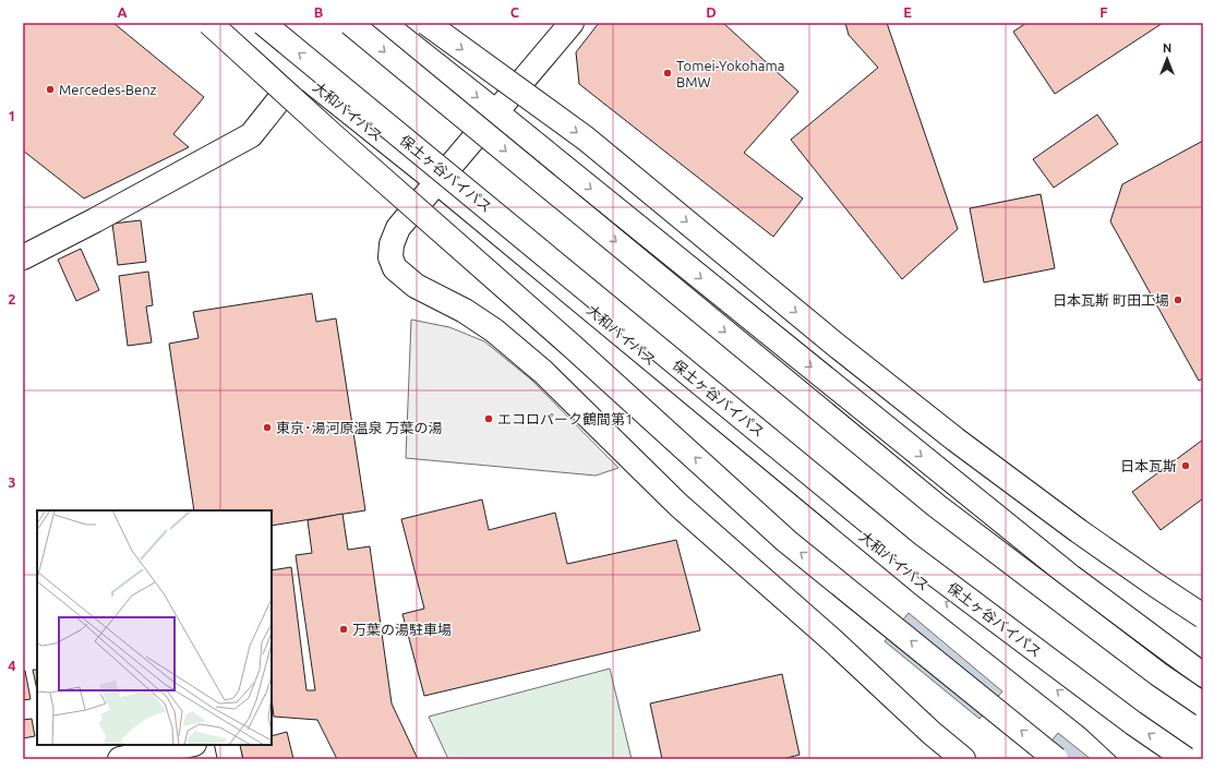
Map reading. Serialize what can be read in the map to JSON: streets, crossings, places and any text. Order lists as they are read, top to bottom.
{
  "streets": {
    "main road": ["大和バイパス", "保土ヶ谷バイパス"]
  },
  "places": [
    "Tomei-Yokohama BMW",
    "Mercedes-Benz",
    "日本瓦斯 町田工場",
    "エコロパーク鶴間第1",
    "東京･湯河原温泉 万葉の湯",
    "日本瓦斯",
    "万葉の湯駐車場"
  ],
  "north": "top",
  "grid": {
    "columns": [
      "A",
      "B",
      "C",
      "D",
      "E",
      "F"
    ],
    "rows": [
      "1",
      "2",
      "3",
      "4"
    ]
  }
}
